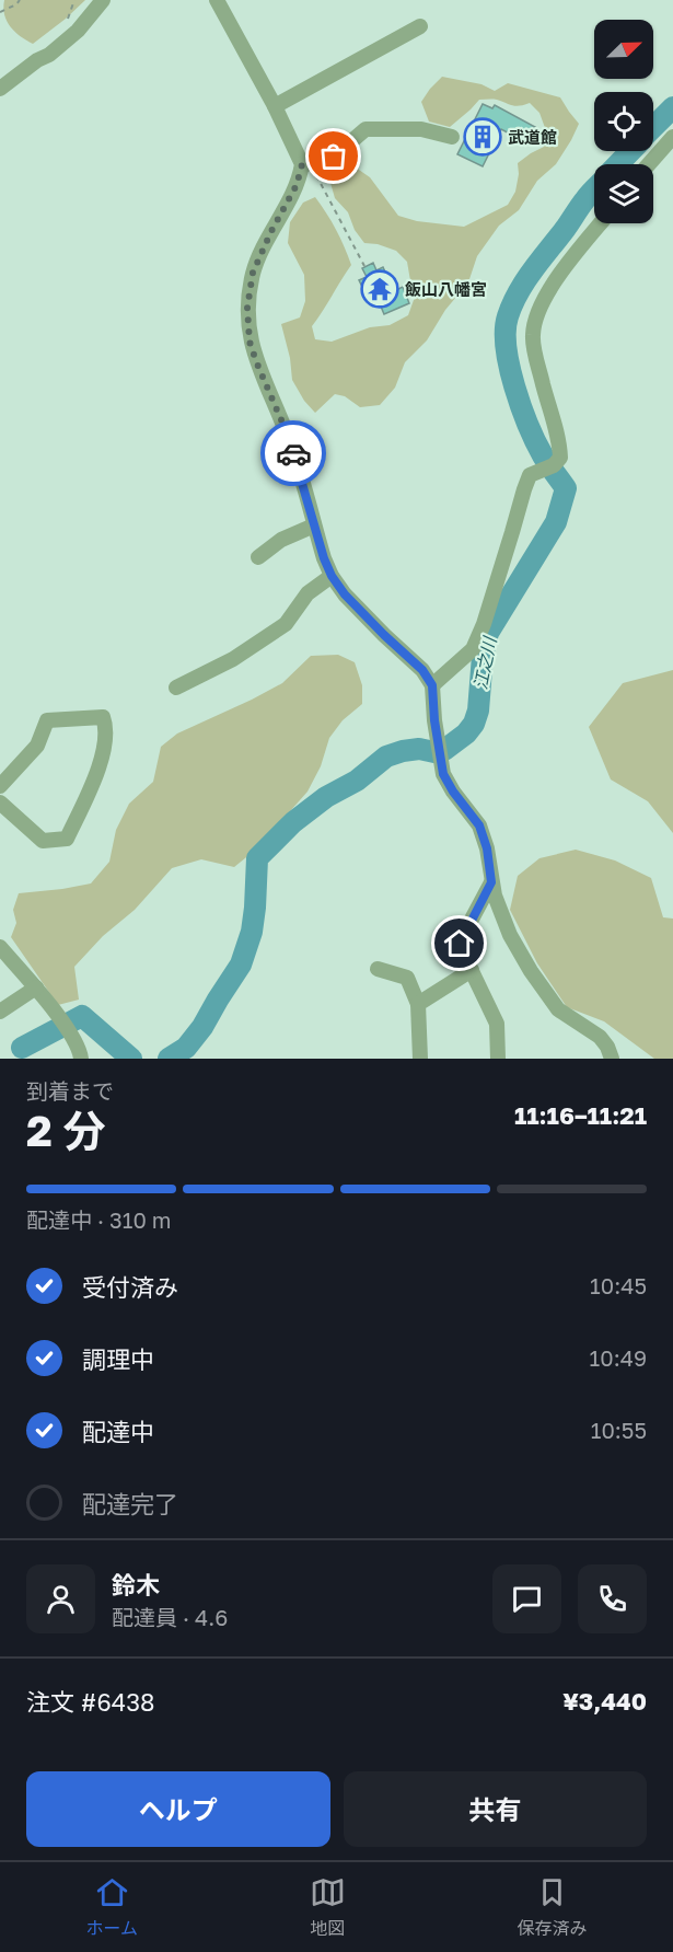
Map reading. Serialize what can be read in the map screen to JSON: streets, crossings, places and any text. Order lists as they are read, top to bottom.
{
  "water": ["江之川"],
  "places": {
    "building": ["武道館"],
    "temple": ["飯山八幡宮"]
  },
  "north": "top right",
  "page": {
    "heading": ["2 分", "到着まで", "11:16–11:21"],
    "panel": [
      "鈴木",
      "配達員 · 4.6",
      "注文 #6438",
      "¥3,440"
    ],
    "bar": "配達中 · 310 m",
    "list": [
      ["受付済み", "10:45"],
      ["調理中", "10:49"],
      ["配達中", "10:55"],
      "配達完了"
    ],
    "buttons": ["ヘルプ", "共有"],
    "tabs": ["ホーム", "地図", "保存済み"]
  }
}
